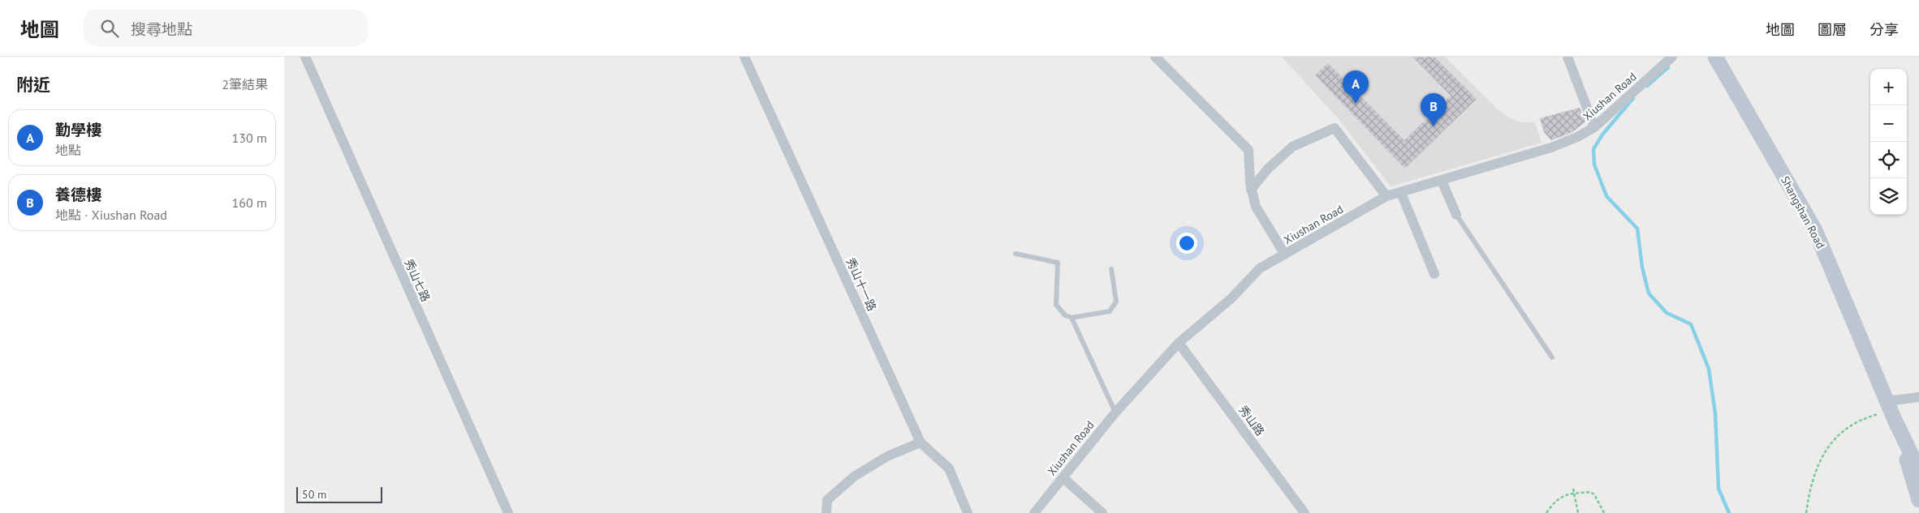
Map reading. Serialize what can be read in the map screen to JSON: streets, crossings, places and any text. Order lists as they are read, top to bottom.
{
  "streets": {
    "street": [
      "Xiushan Road",
      "Shangshan Road",
      "秀山七路",
      "秀山十一路",
      "秀山路"
    ]
  },
  "crossings": [
    ["Xiushan Road", "秀山路"]
  ],
  "scale_bar": "50 m",
  "page": {
    "header": "地圖",
    "search": "搜尋地點",
    "nav": ["地圖", "圖層", "分享"],
    "heading": ["附近", "2筆結果"],
    "map_buttons": ["+", "−"],
    "pins": ["A", "B"],
    "list": [
      {
        "mark": "A",
        "name": "勤學樓",
        "note": "地點",
        "value": "130 m"
      },
      {
        "mark": "B",
        "name": "養德樓",
        "note": "地點 · Xiushan Road",
        "value": "160 m"
      }
    ],
    "scale": "50 m"
  }
}
